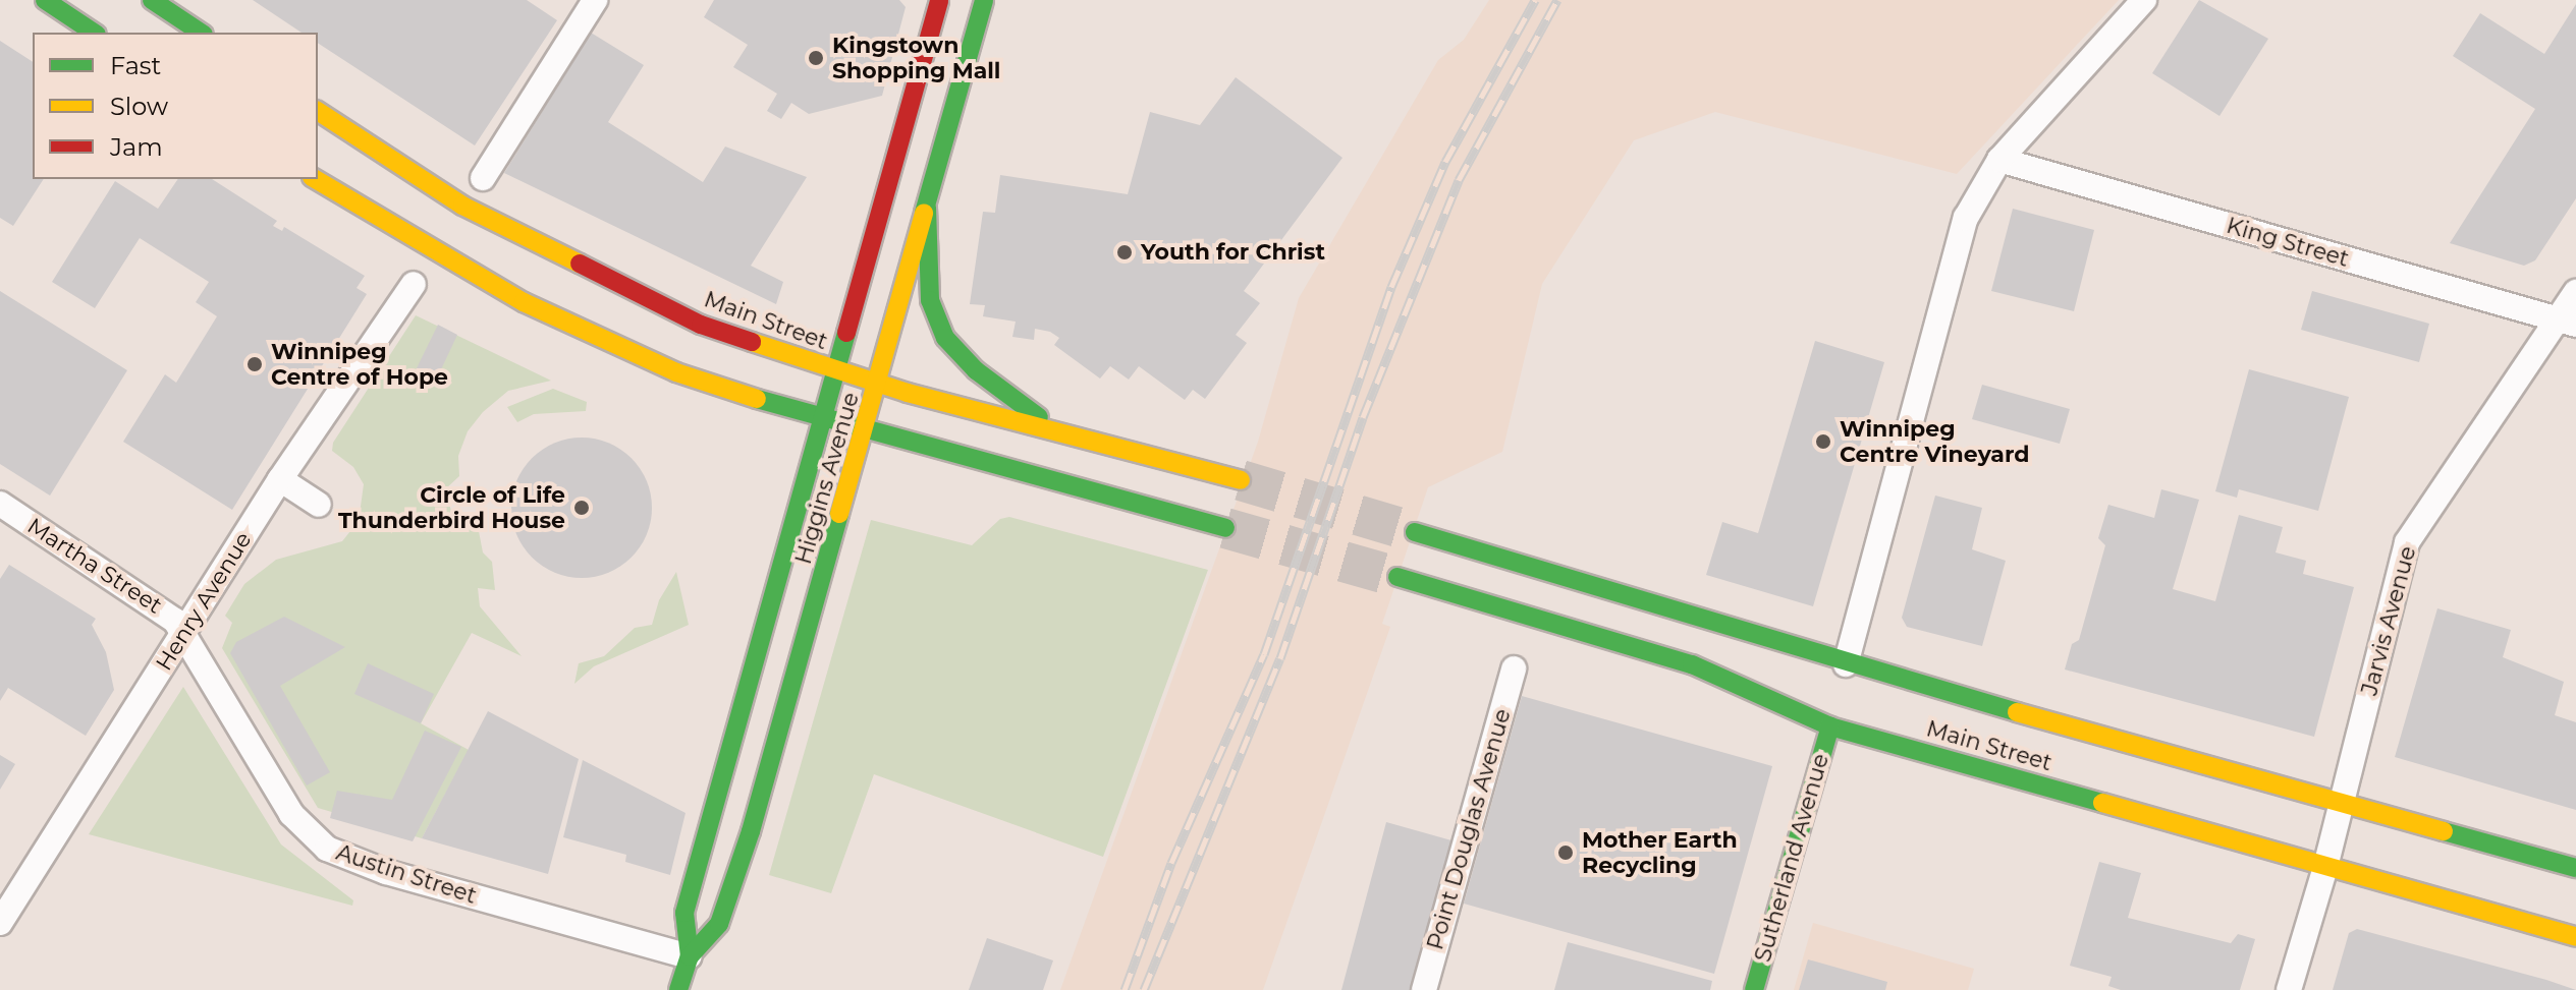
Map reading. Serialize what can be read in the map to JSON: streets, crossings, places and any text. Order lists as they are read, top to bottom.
{
  "streets": {
    "main road": ["Main Street", "Higgins Avenue", "Sutherland Avenue"],
    "street": [
      "King Street",
      "Martha Street",
      "Henry Avenue",
      "Jarvis Avenue",
      "Point Douglas Avenue",
      "Austin Street"
    ]
  },
  "crossings": [
    ["King Street", "Jarvis Avenue"],
    ["Main Street", "Higgins Avenue"],
    ["Main Street", "Jarvis Avenue"],
    ["Main Street", "Sutherland Avenue"],
    ["Higgins Avenue", "Austin Street"],
    ["Martha Street", "Henry Avenue"],
    ["Martha Street", "Austin Street"],
    ["Henry Avenue", "Austin Street"]
  ],
  "places": [
    "Kingstown Shopping Mall",
    "Youth for Christ",
    "Winnipeg Centre of Hope",
    "Winnipeg Centre Vineyard",
    "Circle of Life Thunderbird House",
    "Mother Earth Recycling"
  ],
  "legend": ["Fast", "Slow", "Jam"]
}
